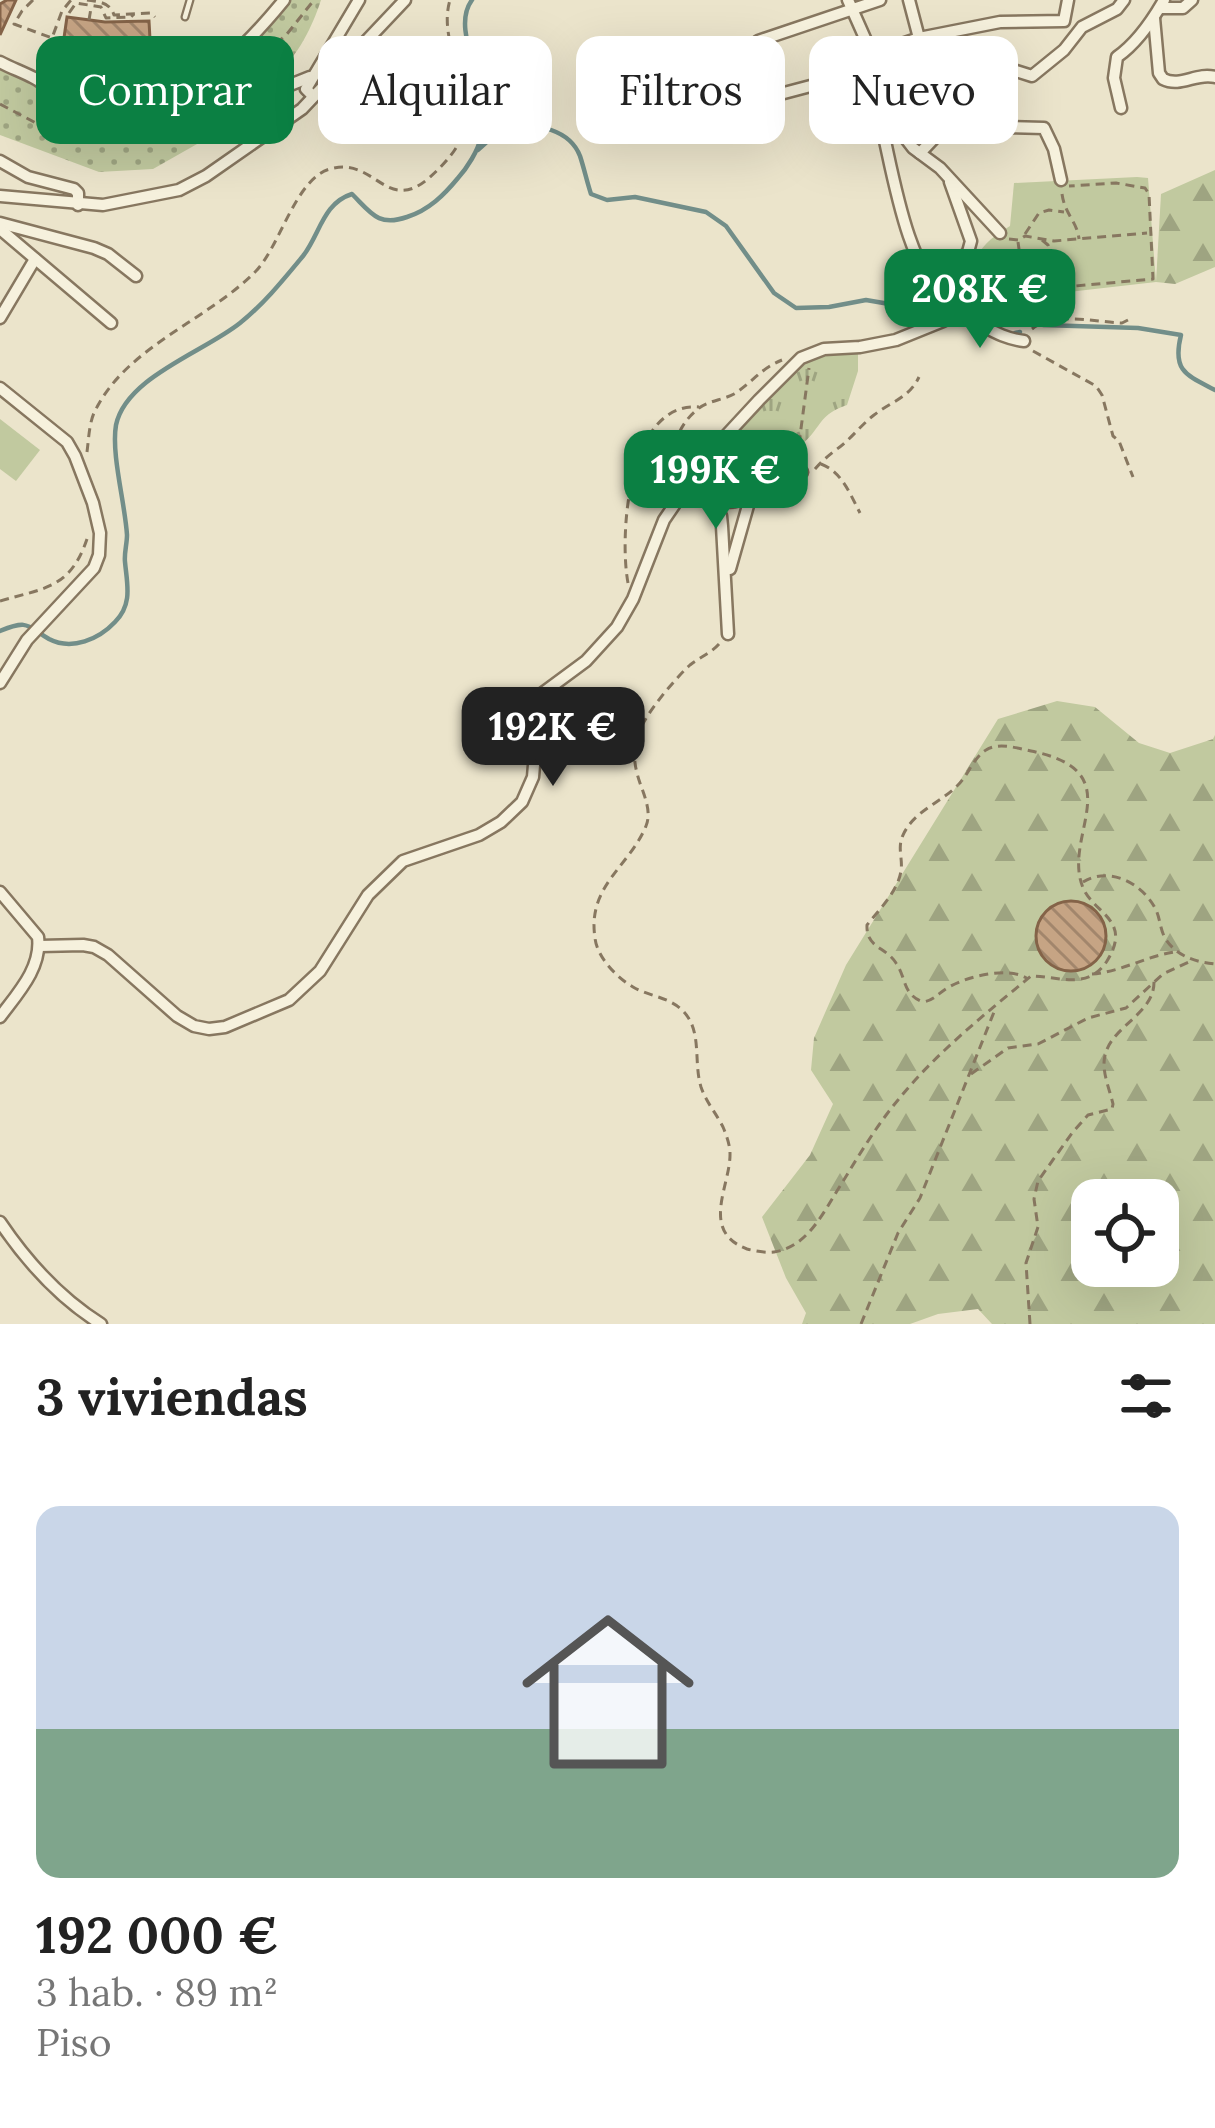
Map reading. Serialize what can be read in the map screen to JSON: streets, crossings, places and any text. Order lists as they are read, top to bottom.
{
  "page": {
    "chip": [
      "Comprar",
      "Alquilar",
      "Filtros",
      "Nuevo"
    ],
    "price": ["208K €", "199K €", "192K €"],
    "heading": "3 viviendas",
    "list": [
      {
        "name": "192 000 €",
        "note": "3 hab. · 89 m² · Piso"
      }
    ]
  }
}
